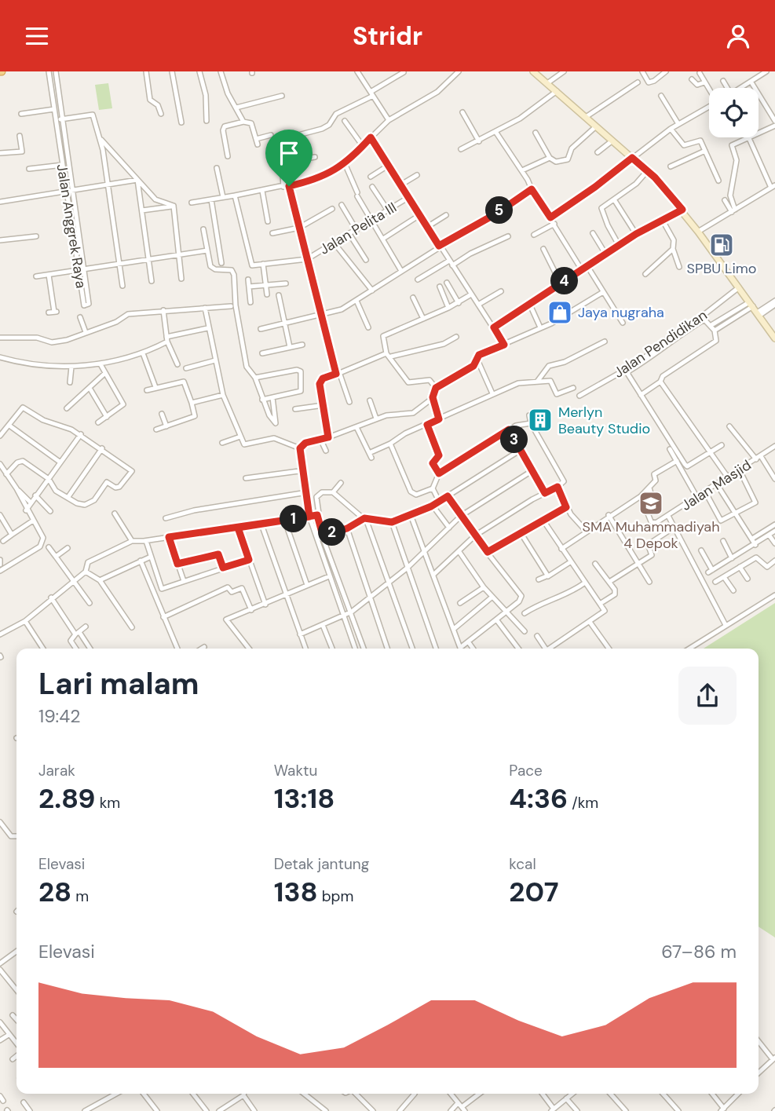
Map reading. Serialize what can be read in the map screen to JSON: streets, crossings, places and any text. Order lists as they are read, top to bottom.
{
  "streets": {
    "street": [
      "Jalan Anggrek Raya",
      "Jalan Pelita III",
      "Jalan Pendidikan",
      "Jalan Masjid"
    ]
  },
  "places": {
    "fuel station": ["SPBU Limo"],
    "shop": ["Jaya nugraha"],
    "building": ["Merlyn Beauty Studio"],
    "school or university": ["SMA Muhammadiyah 4 Depok"]
  },
  "page": {
    "header": "Stridr",
    "pins": [
      "5",
      "4",
      "3",
      "1",
      "2"
    ],
    "heading": ["Lari malam", "19:42"],
    "stats": [
      ["Jarak", "2.89 km"],
      ["Waktu", "13:18"],
      ["Pace", "4:36 /km"],
      ["Elevasi", "28 m"],
      ["Detak jantung", "138 bpm"],
      ["kcal", "207"]
    ],
    "chart": ["Elevasi", "67–86 m"]
  }
}
